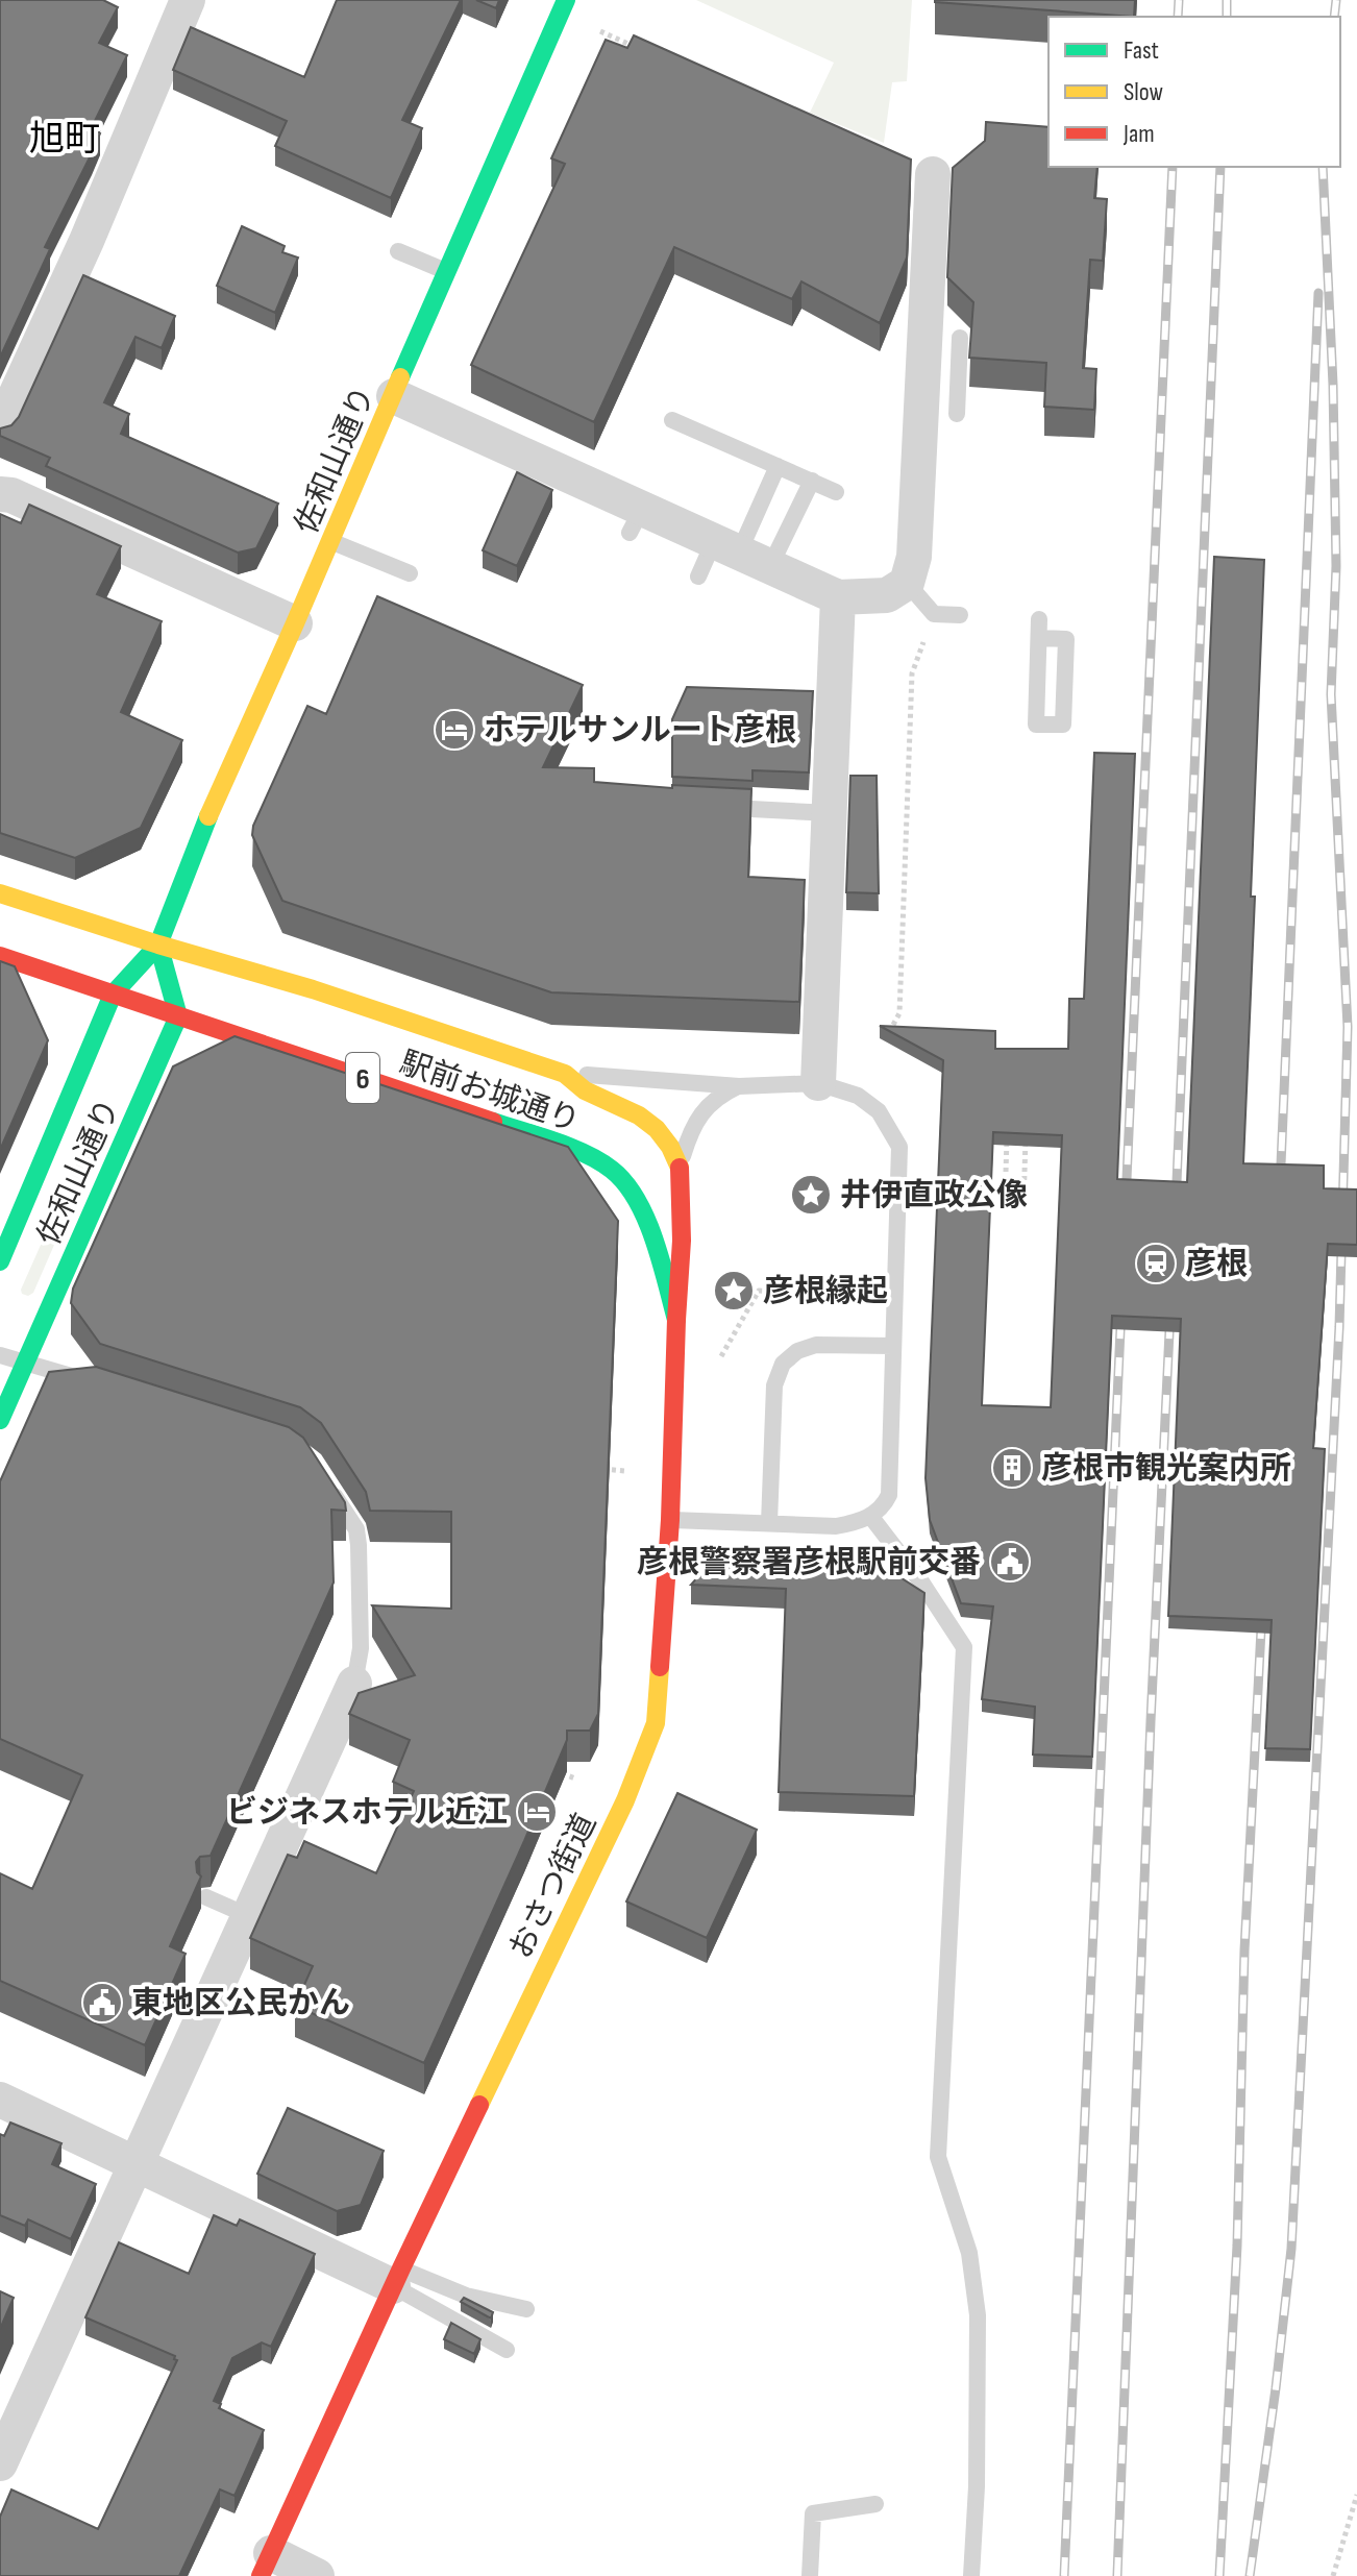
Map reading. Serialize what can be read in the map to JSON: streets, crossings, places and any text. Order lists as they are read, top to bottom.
{
  "streets": {
    "street": [
      "佐和山通り",
      "6",
      "駅前お城通り",
      "おさつ街道"
    ]
  },
  "crossings": [
    ["佐和山通り", "駅前お城通り"],
    ["駅前お城通り", "おさつ街道"]
  ],
  "districts": ["旭町"],
  "places": {
    "hotel": ["ホテルサンルート彦根", "ビジネスホテル近江"],
    "place": ["井伊直政公像", "彦根縁起"],
    "station": ["彦根"],
    "building": ["彦根市観光案内所"],
    "public building": ["彦根警察署彦根駅前交番", "東地区公民かん"]
  },
  "legend": ["Fast", "Slow", "Jam"]
}
